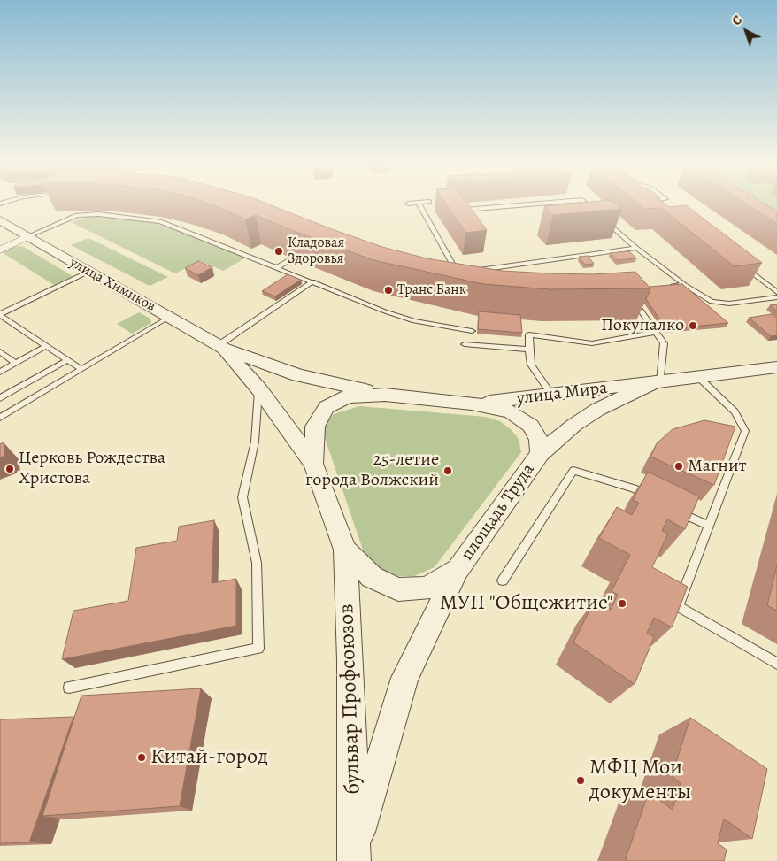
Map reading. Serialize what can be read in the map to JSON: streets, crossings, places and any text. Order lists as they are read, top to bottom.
{
  "streets": {
    "street": [
      "улица Химиков",
      "улица Мира",
      "площадь Труда",
      "бульвар Профсоюзов"
    ]
  },
  "crossings": [
    ["улица Химиков", "площадь Труда"],
    ["улица Мира", "площадь Труда"],
    ["площадь Труда", "бульвар Профсоюзов"]
  ],
  "places": [
    "Кладовая Здоровья",
    "Транс Банк",
    "Покупалко",
    "Магнит",
    "Церковь Рождества Христова",
    "25-летие города Волжский",
    "МУП \"Общежитие\"",
    "Китай-город",
    "МФЦ Мои документы"
  ],
  "north": "top left"
}
